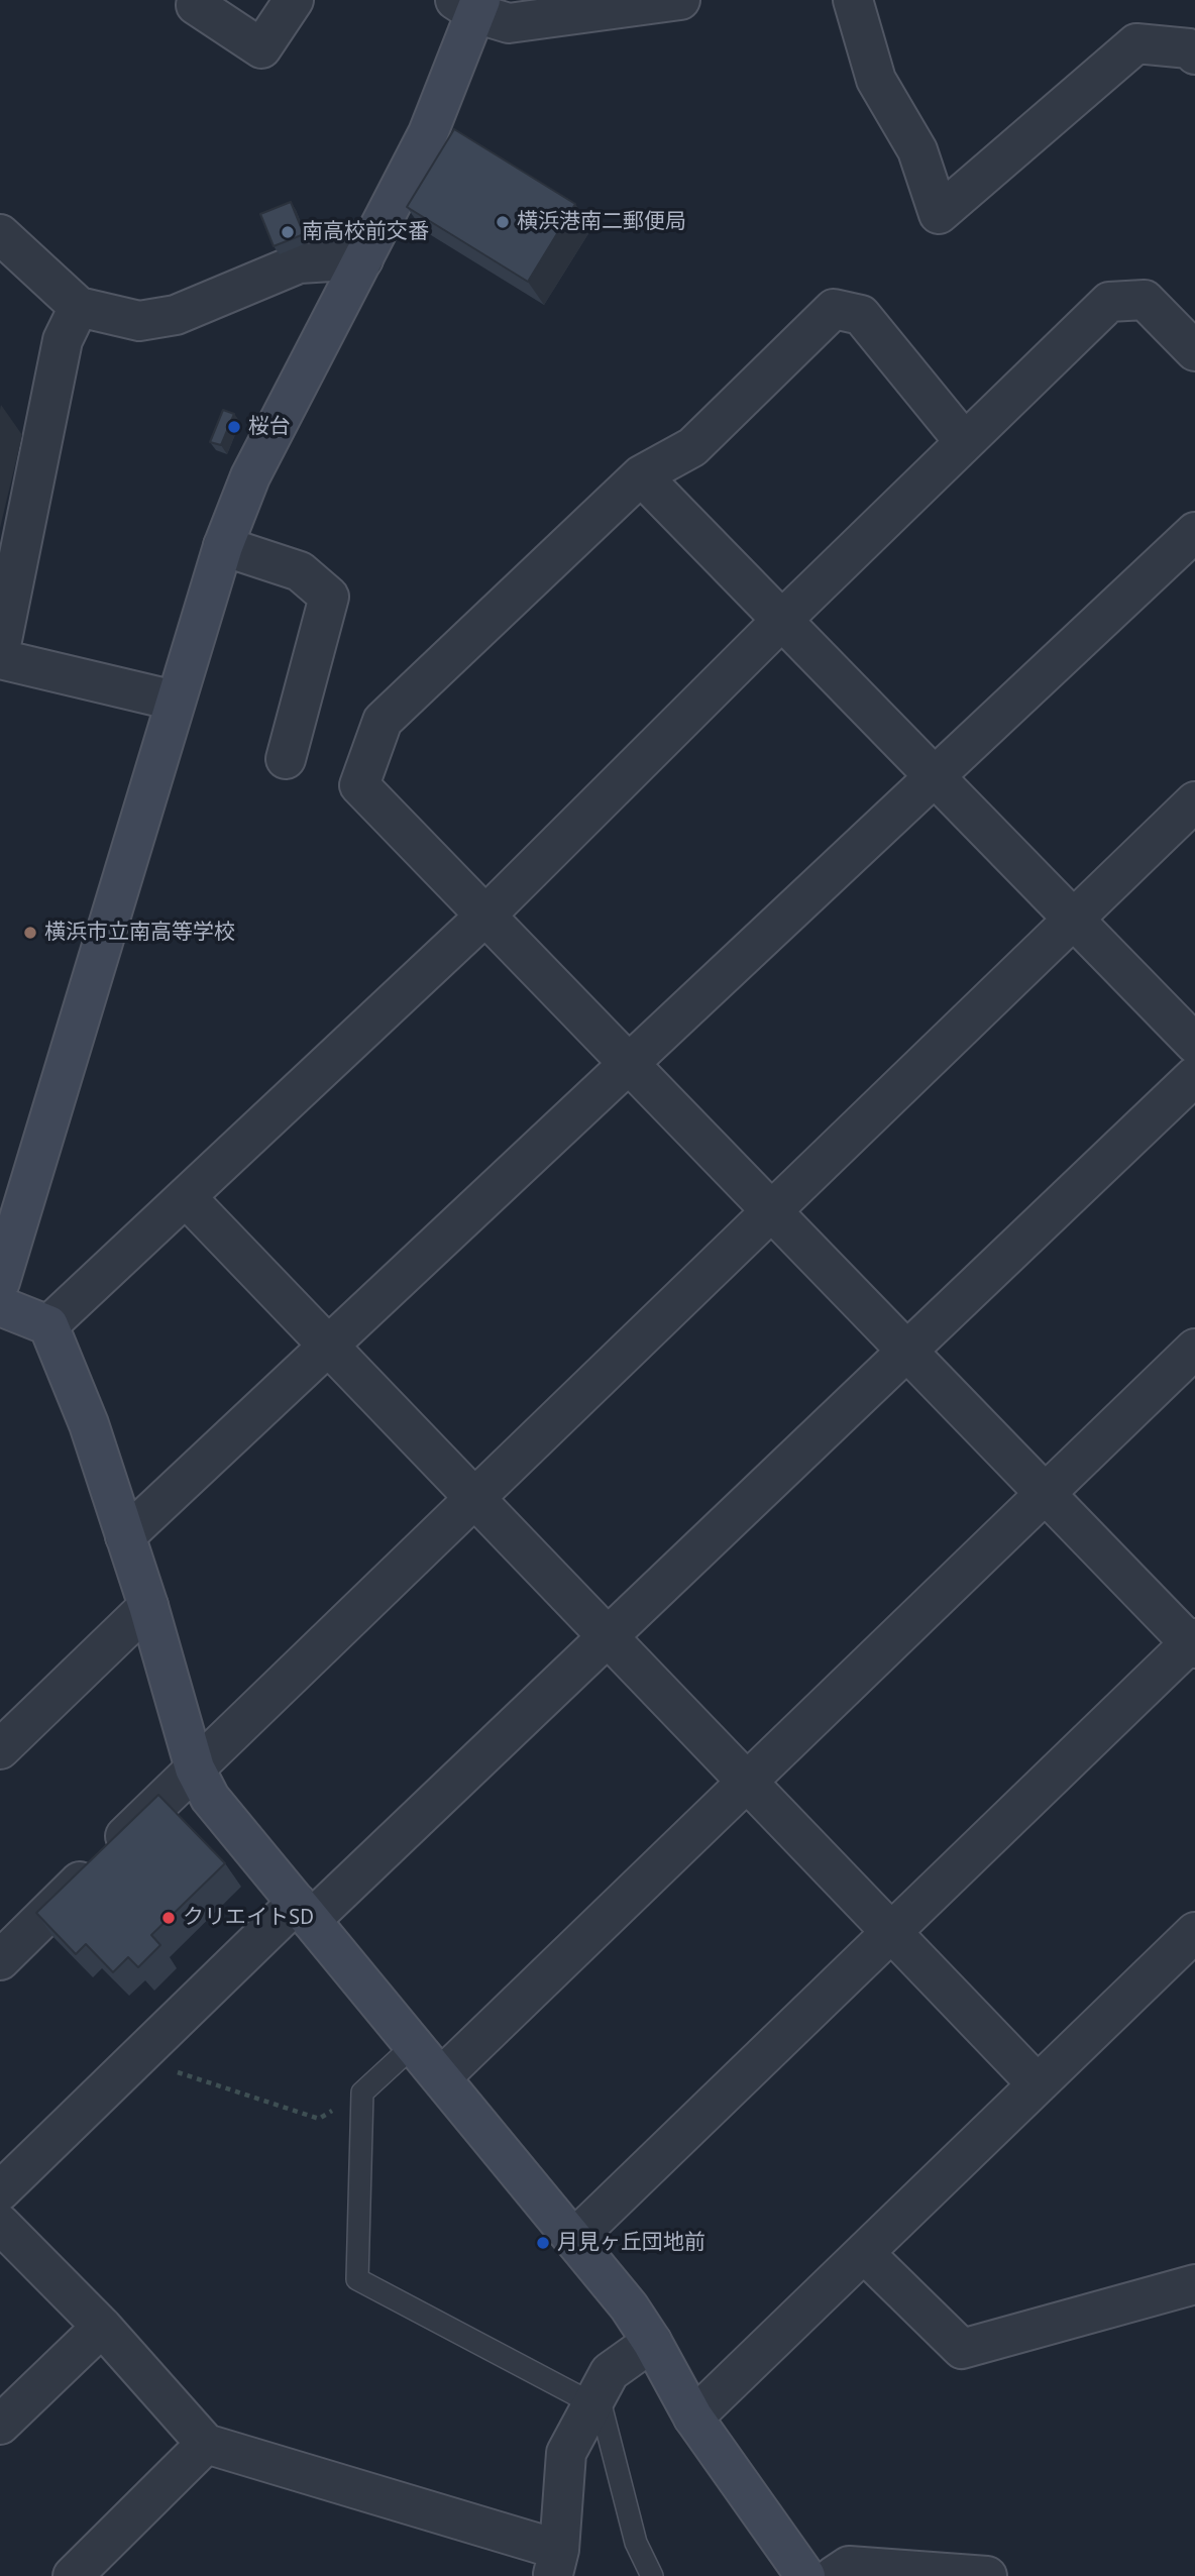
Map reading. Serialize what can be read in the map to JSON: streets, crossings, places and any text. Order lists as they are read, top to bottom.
{
  "places": [
    "横浜港南二郵便局",
    "南高校前交番",
    "桜台",
    "横浜市立南高等学校",
    "クリエイトSD",
    "月見ヶ丘団地前"
  ]
}
